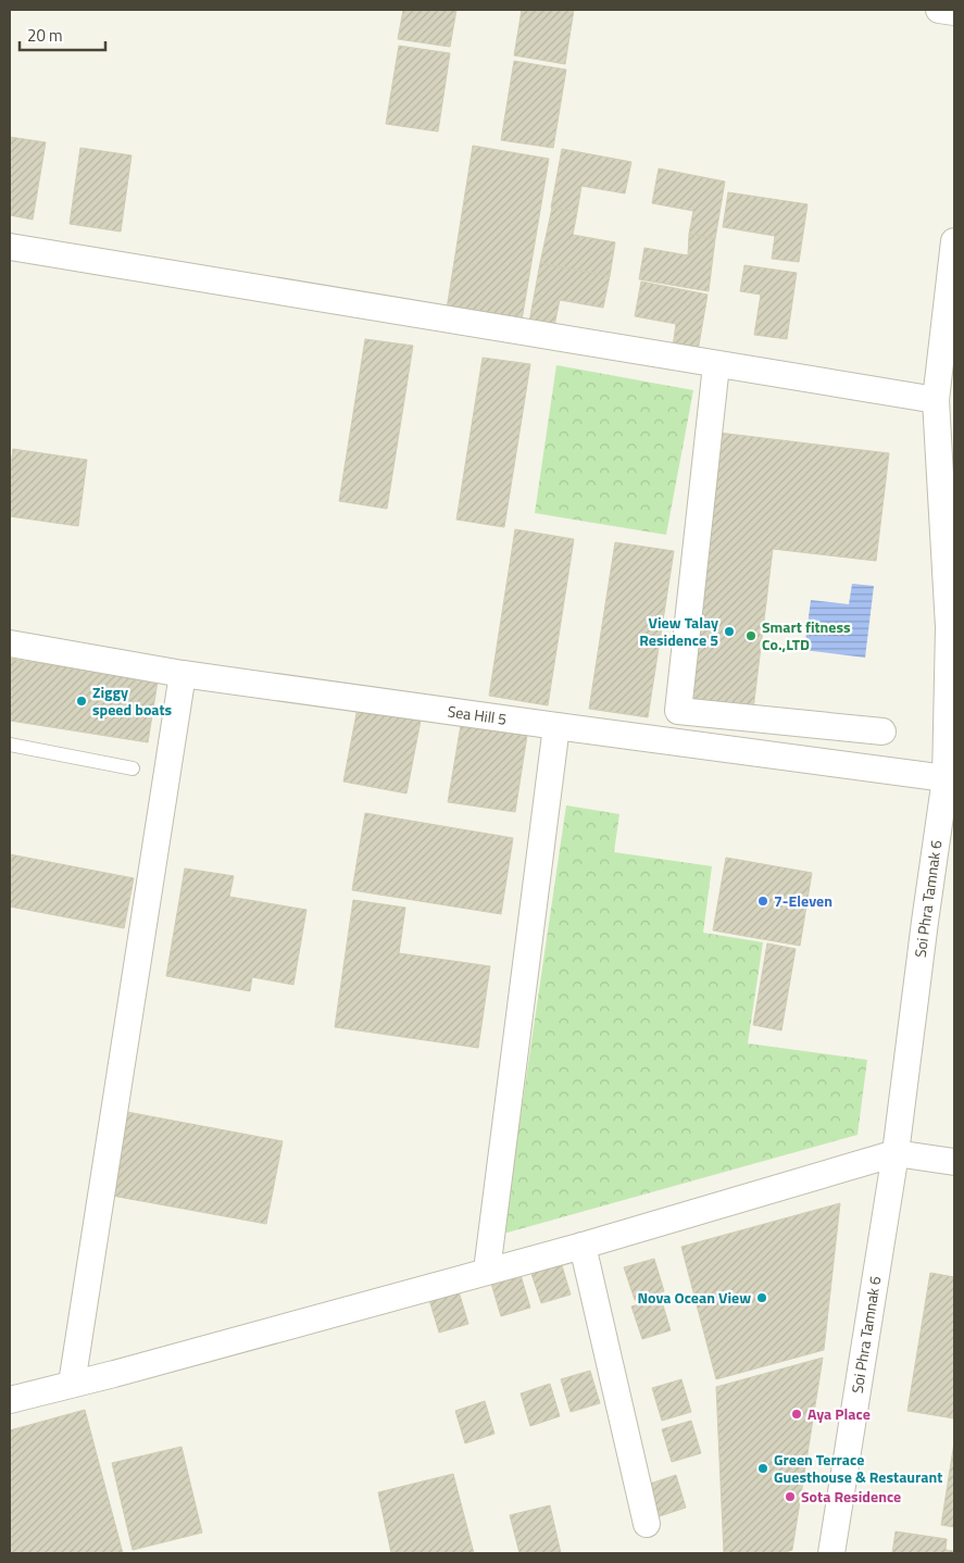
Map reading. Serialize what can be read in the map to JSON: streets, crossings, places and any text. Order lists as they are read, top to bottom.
{
  "streets": {
    "street": ["Sea Hill 5", "Soi Phra Tamnak 6"]
  },
  "crossings": [
    ["Sea Hill 5", "Soi Phra Tamnak 6"]
  ],
  "places": [
    "View Talay Residence 5",
    "Smart fitness Co.,LTD",
    "Ziggy speed boats",
    "7-Eleven",
    "Nova Ocean View",
    "Aya Place",
    "Green Terrace Guesthouse & Restaurant",
    "Sota Residence"
  ],
  "scale_bar": "20 m"
}
